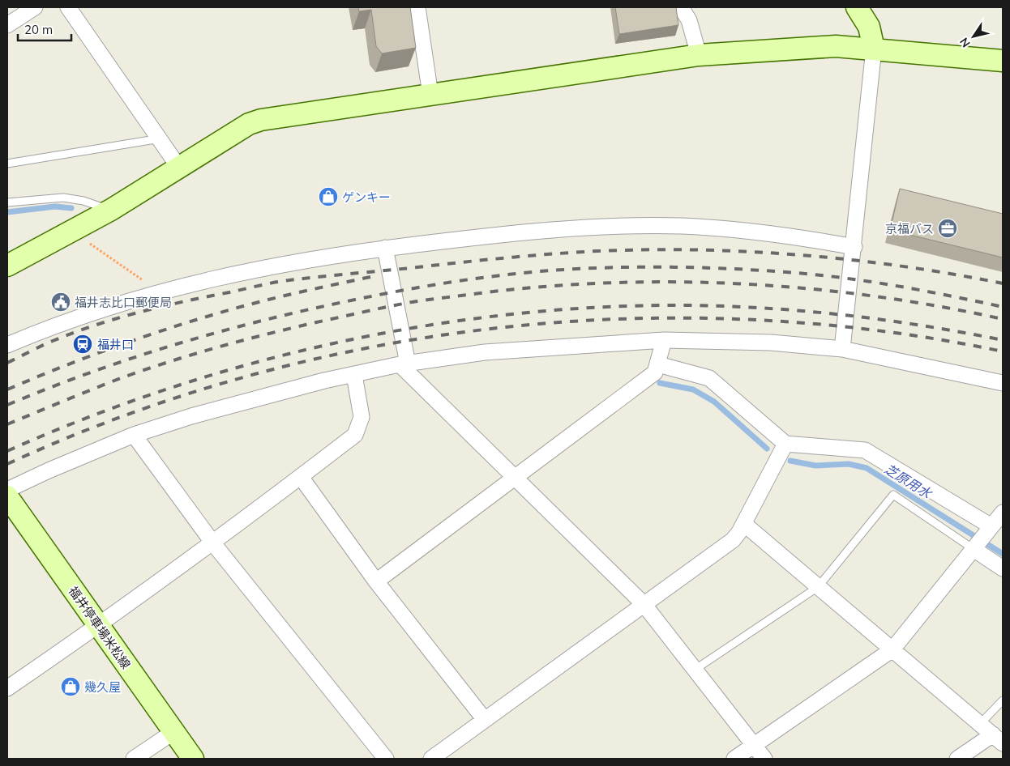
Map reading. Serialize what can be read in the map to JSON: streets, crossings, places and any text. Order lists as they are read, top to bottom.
{
  "streets": {
    "street": ["福井停車場米松線"]
  },
  "water": ["芝原用水"],
  "places": {
    "shop": ["ゲンキー", "幾久屋"],
    "office": ["京福バス"],
    "public building": ["福井志比口郵便局"],
    "station": ["福井口"]
  },
  "scale_bar": "20 m",
  "north": "bottom left"
}
